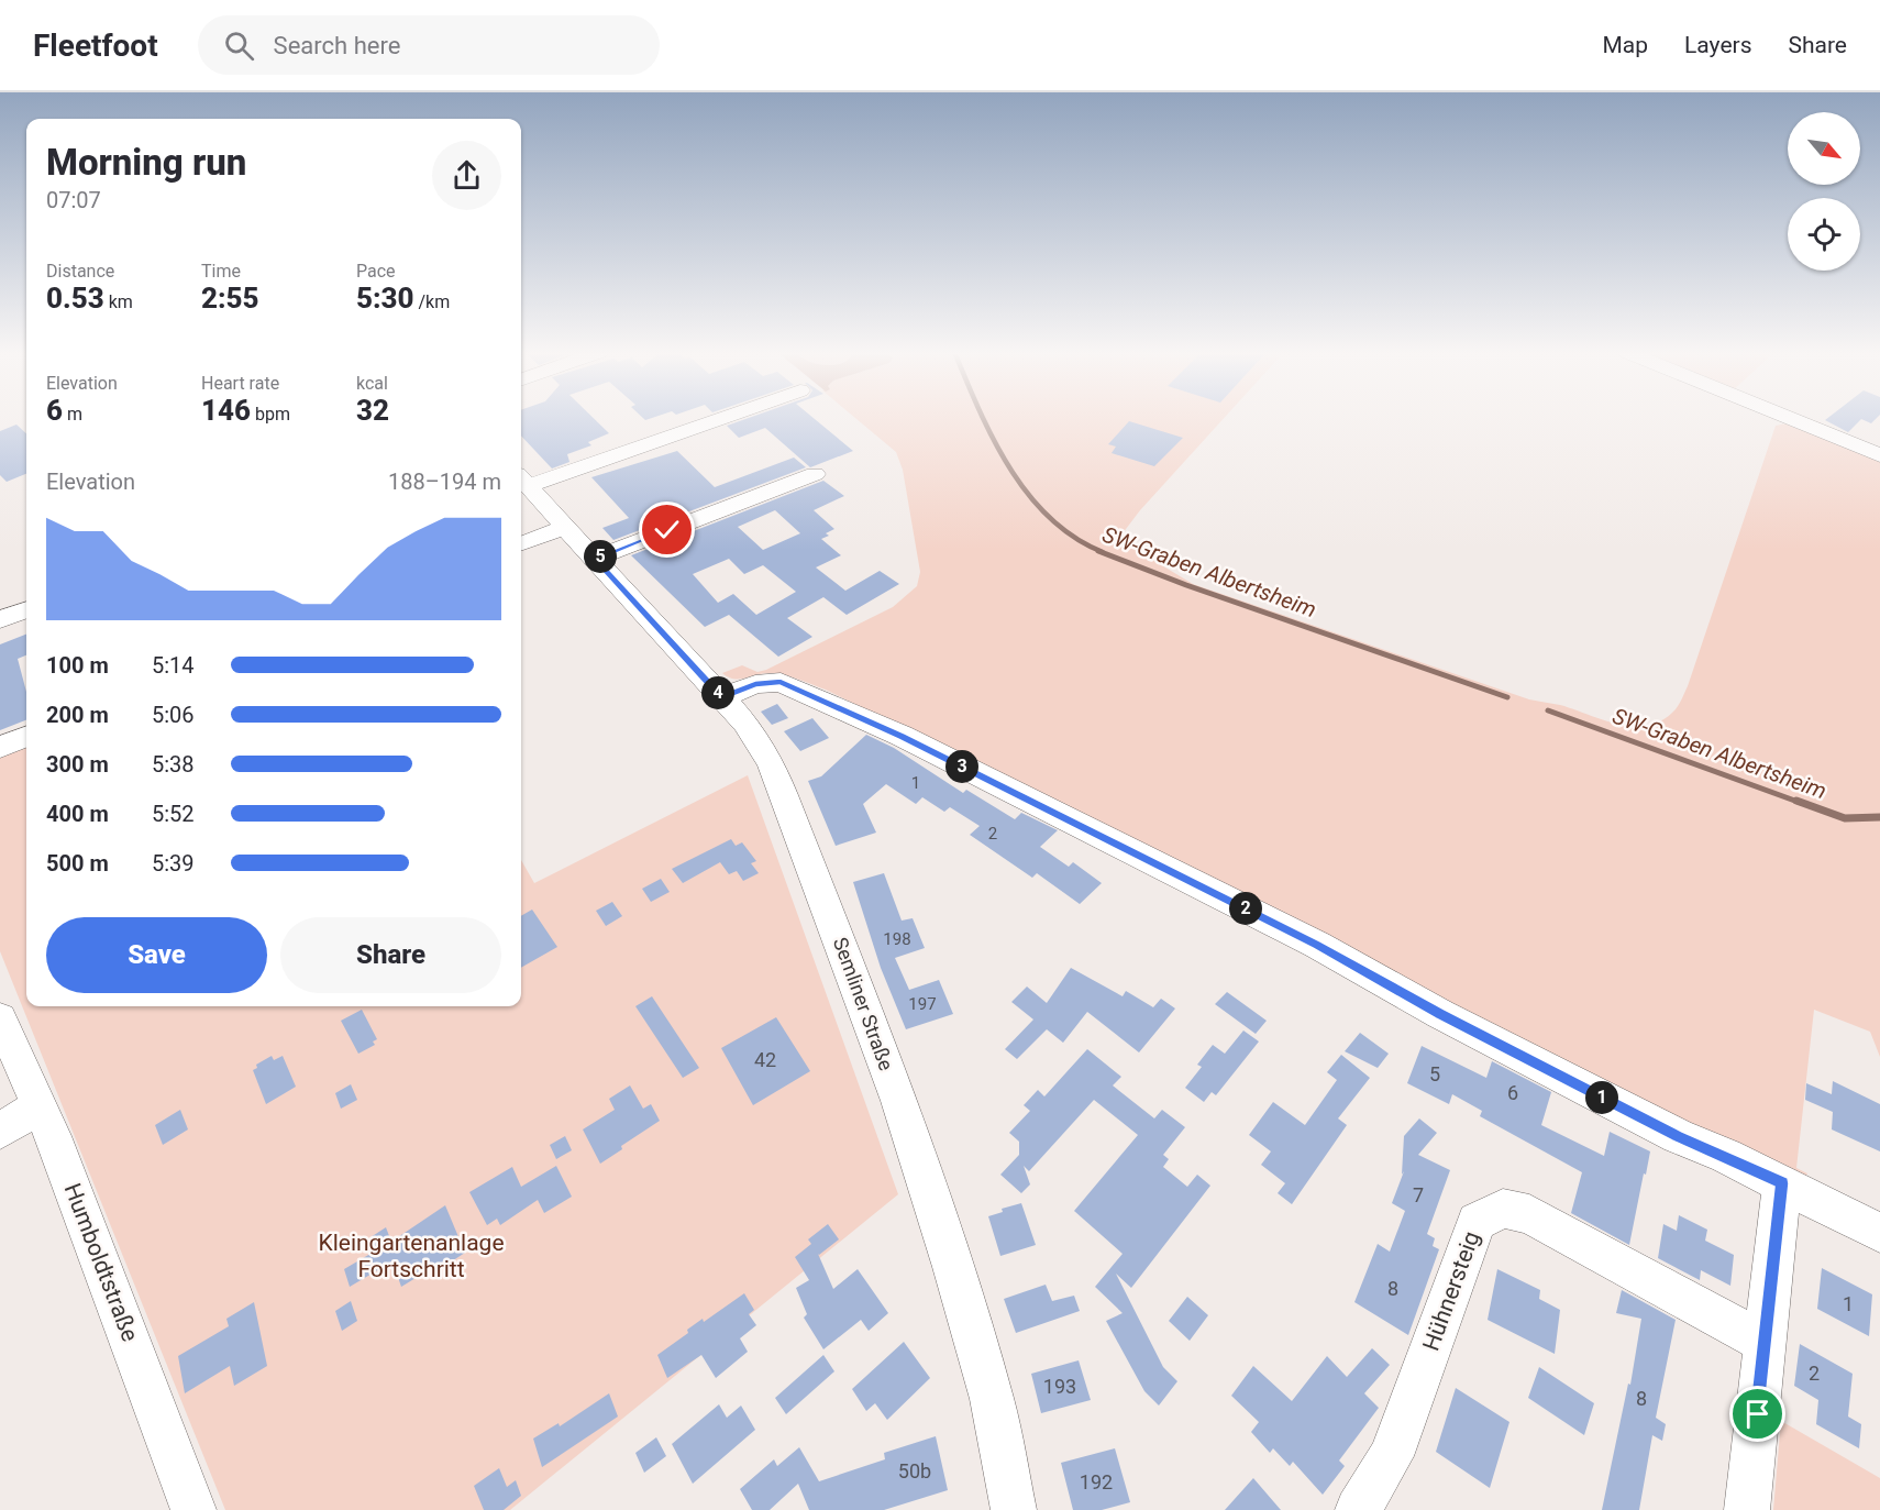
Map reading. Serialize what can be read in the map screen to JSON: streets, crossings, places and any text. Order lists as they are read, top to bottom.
{
  "streets": {
    "street": ["Semliner Straße", "Humboldtstraße", "Hühnersteig"]
  },
  "water": ["SW-Graben Albertsheim"],
  "parks": ["Kleingartenanlage Fortschritt"],
  "house_numbers": [
    "1",
    "2",
    "198",
    "197",
    "42",
    "5",
    "6",
    "7",
    "8",
    "1",
    "2",
    "193",
    "8",
    "50b",
    "192"
  ],
  "north": "bottom right",
  "page": {
    "header": "Fleetfoot",
    "search": "Search here",
    "nav": ["Map", "Layers", "Share"],
    "heading": ["Morning run", "07:07"],
    "stats": [
      ["Distance", "0.53 km"],
      ["Time", "2:55"],
      ["Pace", "5:30 /km"],
      ["Elevation", "6 m"],
      ["Heart rate", "146 bpm"],
      ["kcal", "32"]
    ],
    "chart": ["Elevation", "188–194 m"],
    "pins": [
      "5",
      "4",
      "3",
      "2",
      "1"
    ],
    "list": [
      {
        "name": "100 m",
        "note": "5:14"
      },
      {
        "name": "200 m",
        "note": "5:06"
      },
      {
        "name": "300 m",
        "note": "5:38"
      },
      {
        "name": "400 m",
        "note": "5:52"
      },
      {
        "name": "500 m",
        "note": "5:39"
      }
    ],
    "buttons": ["Save", "Share"]
  }
}
